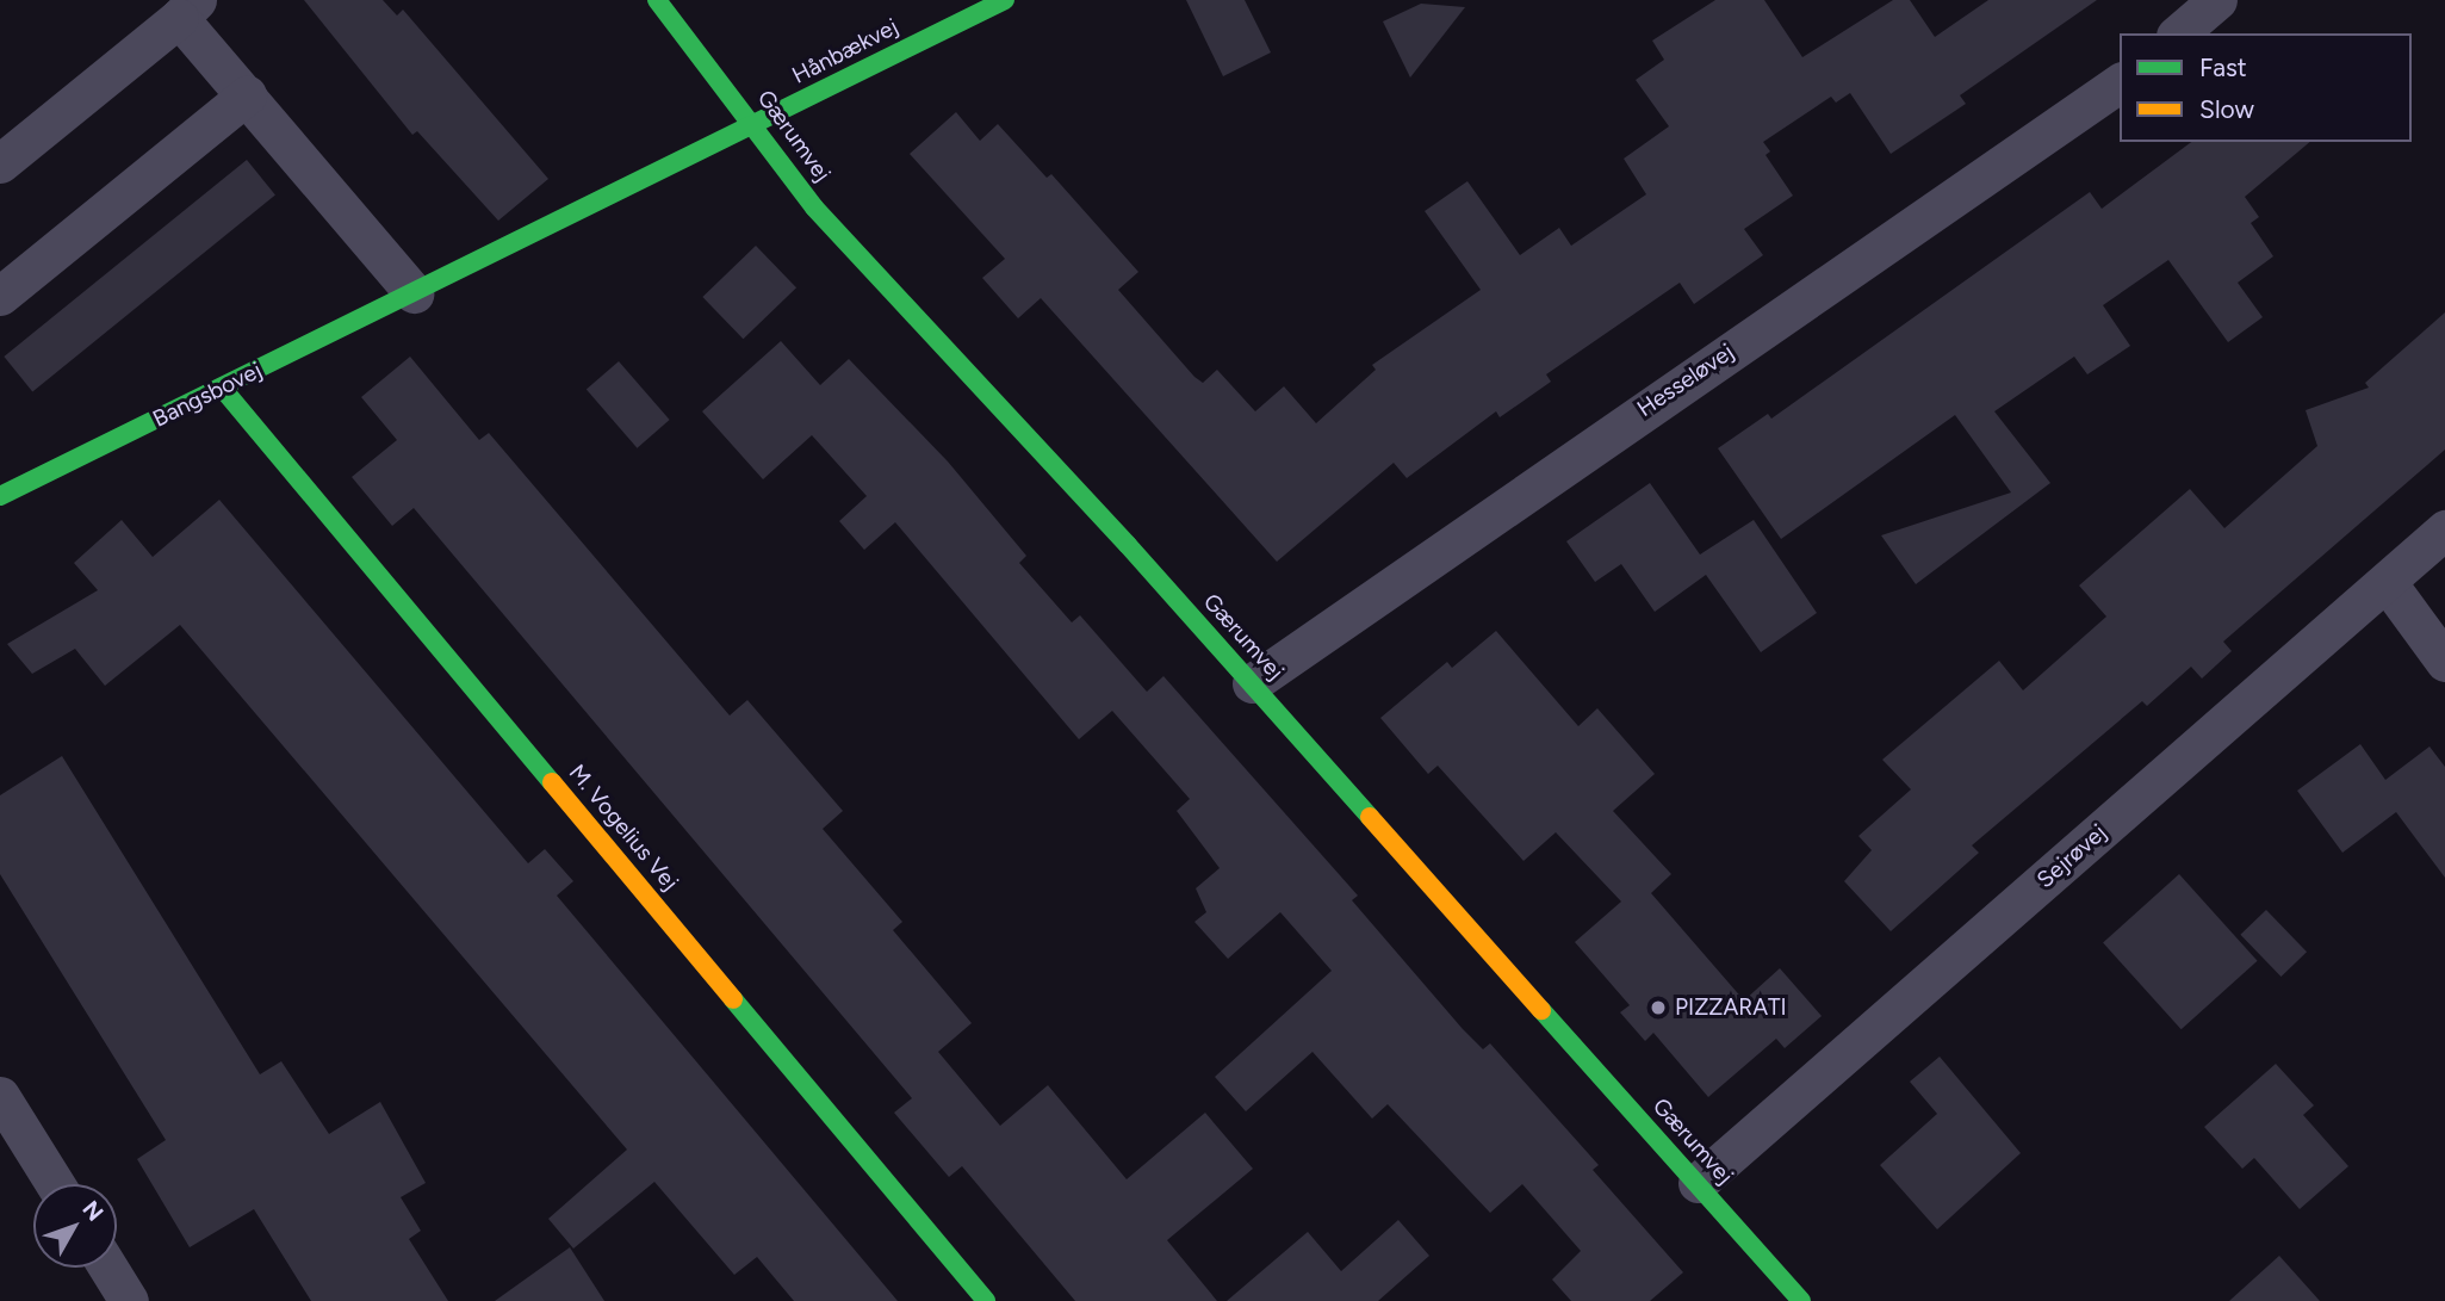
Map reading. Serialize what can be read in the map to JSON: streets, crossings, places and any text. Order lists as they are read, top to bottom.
{
  "streets": {
    "street": [
      "Hånbækvej",
      "Gærumvej",
      "Hesseløvej",
      "Bangsbovej",
      "M. Vogelius Vej",
      "Sejrøvej"
    ]
  },
  "crossings": [
    ["Hånbækvej", "Gærumvej"],
    ["Hånbækvej", "Bangsbovej"],
    ["Gærumvej", "Hesseløvej"],
    ["Gærumvej", "Bangsbovej"],
    ["Gærumvej", "Sejrøvej"],
    ["Bangsbovej", "M. Vogelius Vej"]
  ],
  "places": ["PIZZARATI"],
  "legend": ["Fast", "Slow"],
  "north": "top right"
}
